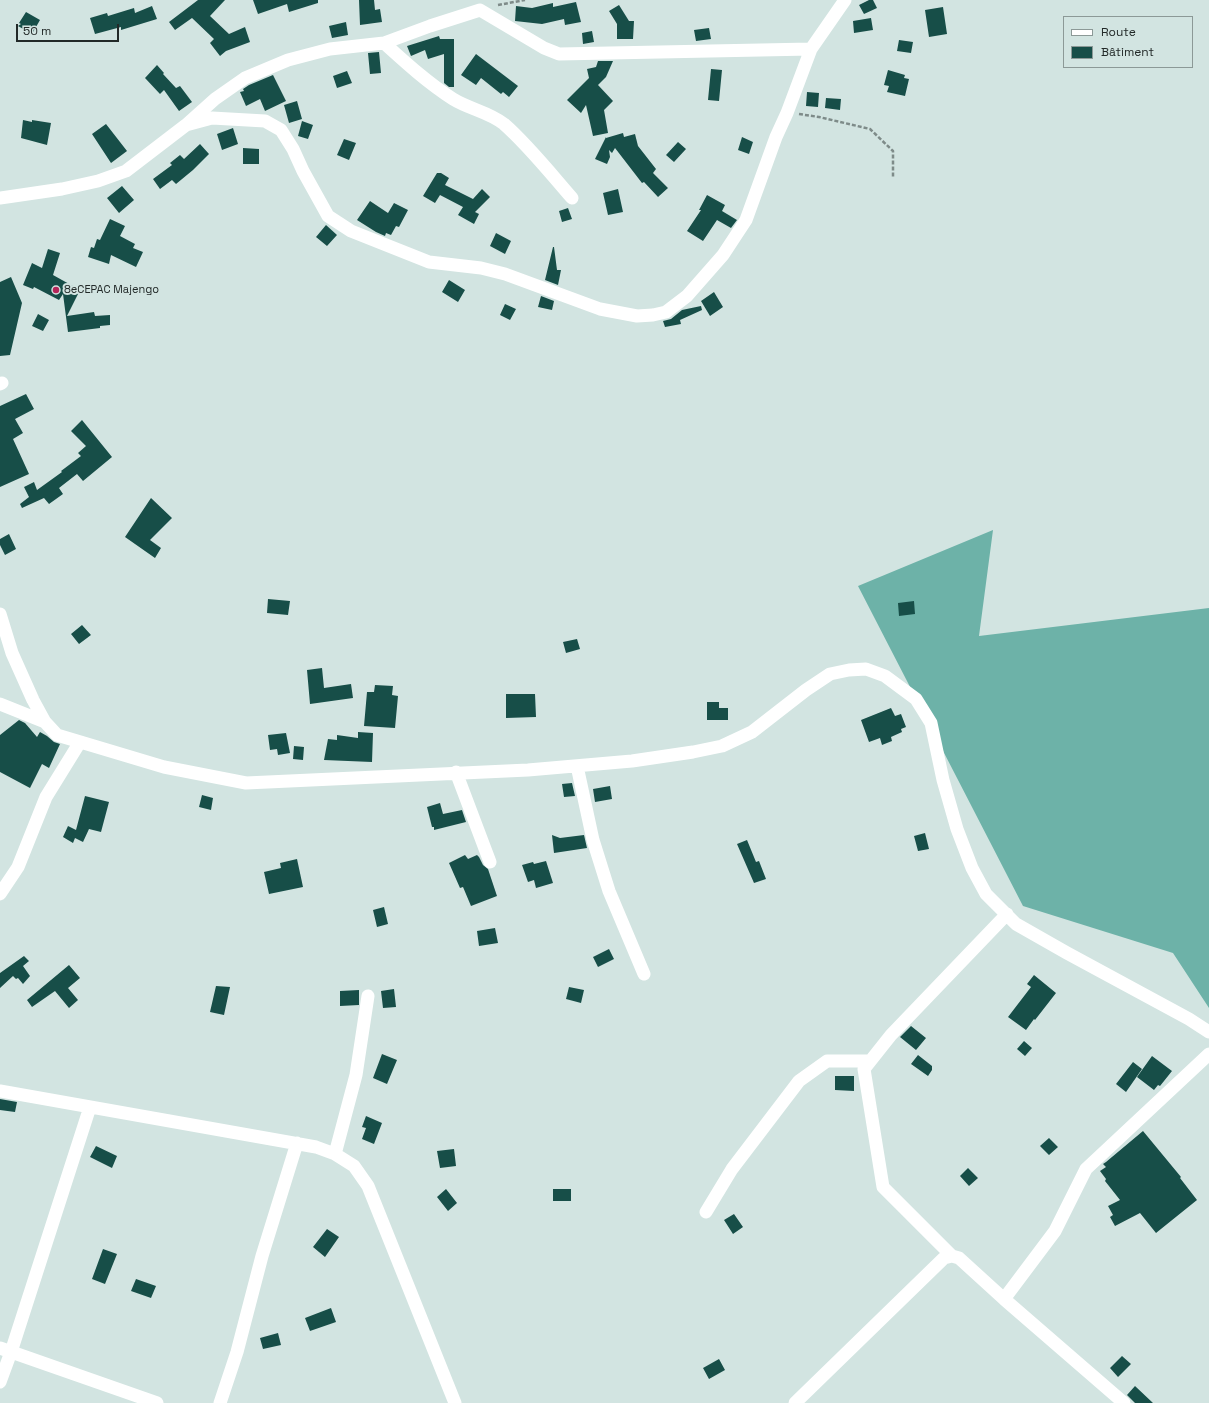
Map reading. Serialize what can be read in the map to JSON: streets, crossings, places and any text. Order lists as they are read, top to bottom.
{
  "places": ["8eCEPAC Majengo"],
  "legend": ["Route", "Bâtiment"],
  "scale_bar": "50 m"
}
